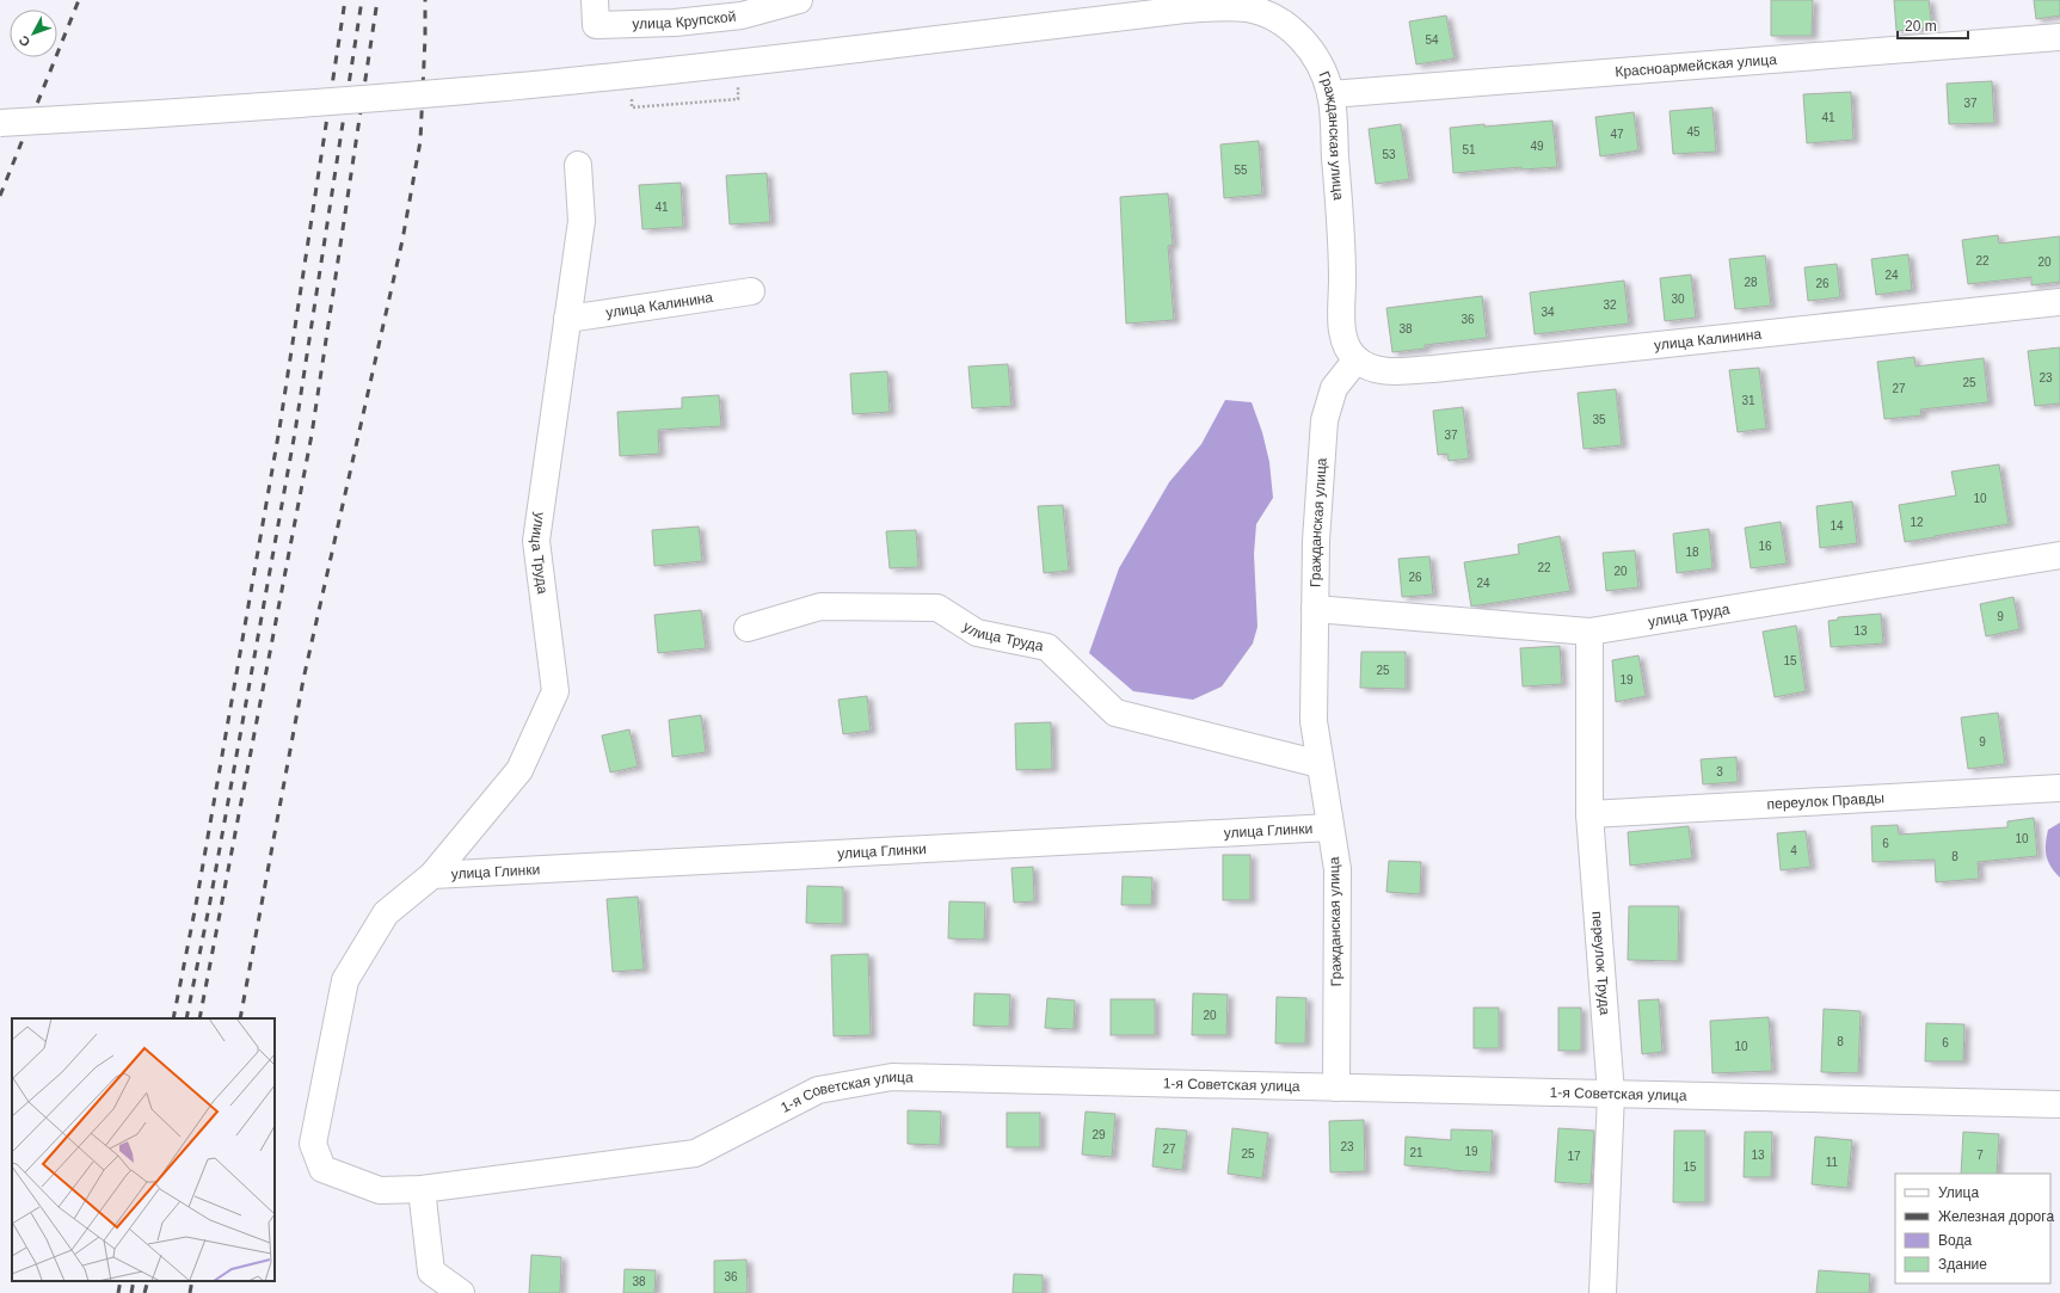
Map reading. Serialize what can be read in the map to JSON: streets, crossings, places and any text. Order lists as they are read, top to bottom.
{
  "streets": {
    "street": [
      "улица Крупской",
      "Красноармейская улица",
      "Гражданская улица",
      "улица Калинина",
      "улица Труда",
      "переулок Правды",
      "улица Глинки",
      "переулок Труда",
      "1-я Советская улица"
    ]
  },
  "crossings": [
    ["Красноармейская улица", "Гражданская улица"],
    ["Гражданская улица", "улица Калинина"],
    ["Гражданская улица", "улица Труда"],
    ["Гражданская улица", "улица Глинки"],
    ["Гражданская улица", "1-я Советская улица"],
    ["улица Калинина", "улица Труда"],
    ["улица Труда", "улица Глинки"],
    ["улица Труда", "переулок Труда"],
    ["улица Труда", "1-я Советская улица"],
    ["переулок Правды", "переулок Труда"],
    ["переулок Труда", "1-я Советская улица"]
  ],
  "house_numbers": [
    "54",
    "37",
    "41",
    "45",
    "47",
    "49",
    "51",
    "53",
    "55",
    "41",
    "22",
    "20",
    "24",
    "28",
    "26",
    "30",
    "32",
    "34",
    "36",
    "38",
    "23",
    "25",
    "27",
    "31",
    "35",
    "37",
    "10",
    "12",
    "14",
    "16",
    "18",
    "22",
    "20",
    "26",
    "24",
    "9",
    "13",
    "15",
    "25",
    "19",
    "9",
    "3",
    "10",
    "6",
    "4",
    "8",
    "20",
    "8",
    "6",
    "10",
    "29",
    "23",
    "27",
    "19",
    "21",
    "25",
    "13",
    "7",
    "17",
    "11",
    "15",
    "36",
    "38"
  ],
  "legend": [
    "Улица",
    "Железная дорога",
    "Вода",
    "Здание"
  ],
  "scale_bar": "20 m",
  "north": "bottom left"
}
